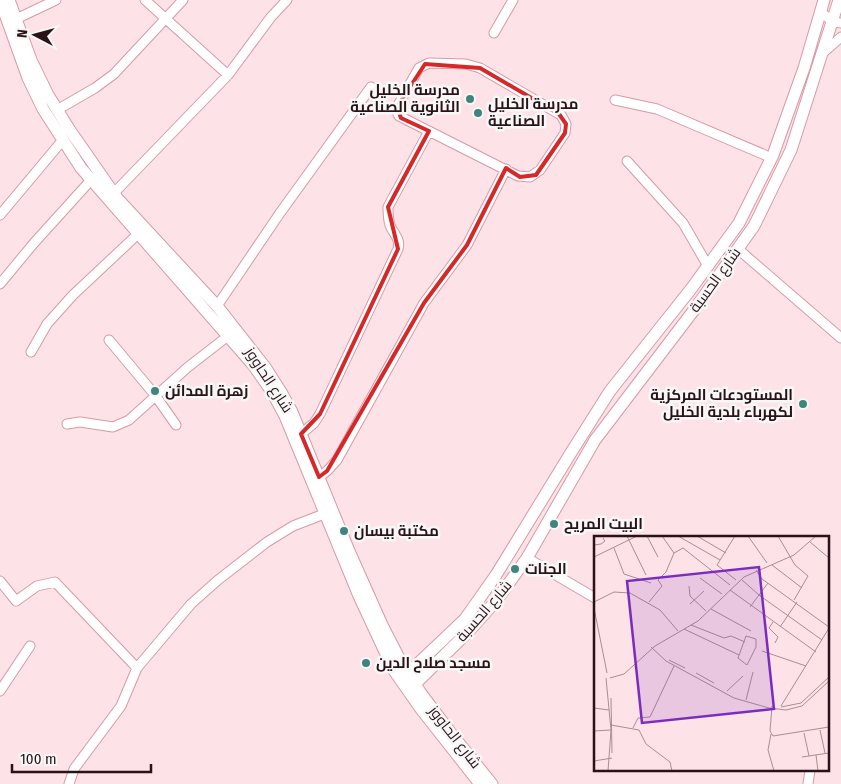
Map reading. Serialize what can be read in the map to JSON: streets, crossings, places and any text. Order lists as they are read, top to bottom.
{
  "streets": {
    "main road": ["شارع الحسبة", "شارع الحاووز"]
  },
  "crossings": [
    ["شارع الحسبة", "شارع الحاووز"]
  ],
  "places": [
    "مدرسة الخليل الثانوية الصناعية",
    "مدرسة الخليل الصناعية",
    "زهرة المدائن",
    "المستودعات المركزية لكهرباء بلدية الخليل",
    "البيت المريح",
    "مكتبة بيسان",
    "الجنات",
    "مسجد صلاح الدين"
  ],
  "scale_bar": "100 m",
  "north": "left"
}
